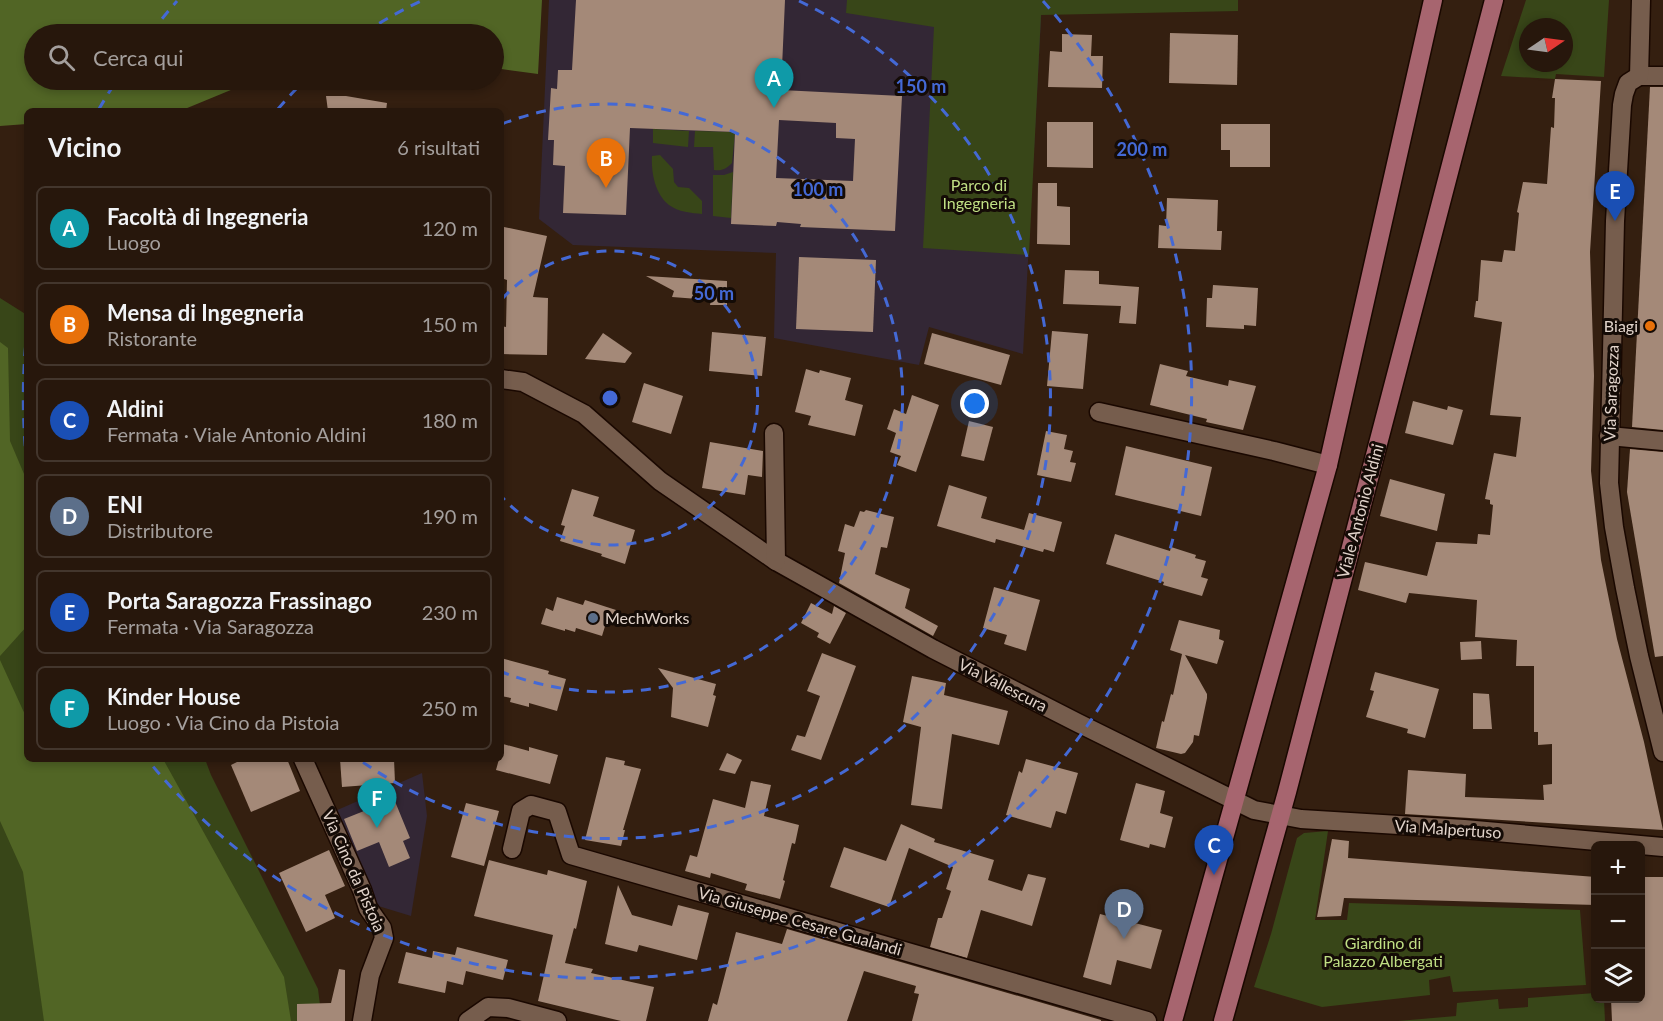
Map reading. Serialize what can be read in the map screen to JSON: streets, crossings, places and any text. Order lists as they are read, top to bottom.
{
  "streets": {
    "main road": ["Viale Antonio Aldini"],
    "street": [
      "Via Saragozza",
      "Via Vallescura",
      "Via Malpertuso",
      "Via Cino da Pistoia",
      "Via Giuseppe Cesare Gualandi"
    ]
  },
  "crossings": [
    ["Viale Antonio Aldini", "Via Malpertuso"],
    ["Via Vallescura", "Via Malpertuso"]
  ],
  "parks": ["Parco di Ingegneria", "Giardino di Palazzo Albergati"],
  "places": ["Biagi", "MechWorks"],
  "north": "right",
  "page": {
    "search": "Cerca qui",
    "pins": [
      "A",
      "B",
      "E",
      "F",
      "C",
      "D"
    ],
    "heading": ["Vicino", "6 risultati"],
    "list": [
      {
        "mark": "A",
        "name": "Facoltà di Ingegneria",
        "note": "Luogo",
        "value": "120 m"
      },
      {
        "mark": "B",
        "name": "Mensa di Ingegneria",
        "note": "Ristorante",
        "value": "150 m"
      },
      {
        "mark": "C",
        "name": "Aldini",
        "note": "Fermata · Viale Antonio Aldini",
        "value": "180 m"
      },
      {
        "mark": "D",
        "name": "ENI",
        "note": "Distributore",
        "value": "190 m"
      },
      {
        "mark": "E",
        "name": "Porta Saragozza Frassinago",
        "note": "Fermata · Via Saragozza",
        "value": "230 m"
      },
      {
        "mark": "F",
        "name": "Kinder House",
        "note": "Luogo · Via Cino da Pistoia",
        "value": "250 m"
      }
    ],
    "map_buttons": ["+", "−"]
  },
  "rings": [
    "150 m",
    "200 m",
    "100 m",
    "50 m"
  ]
}
